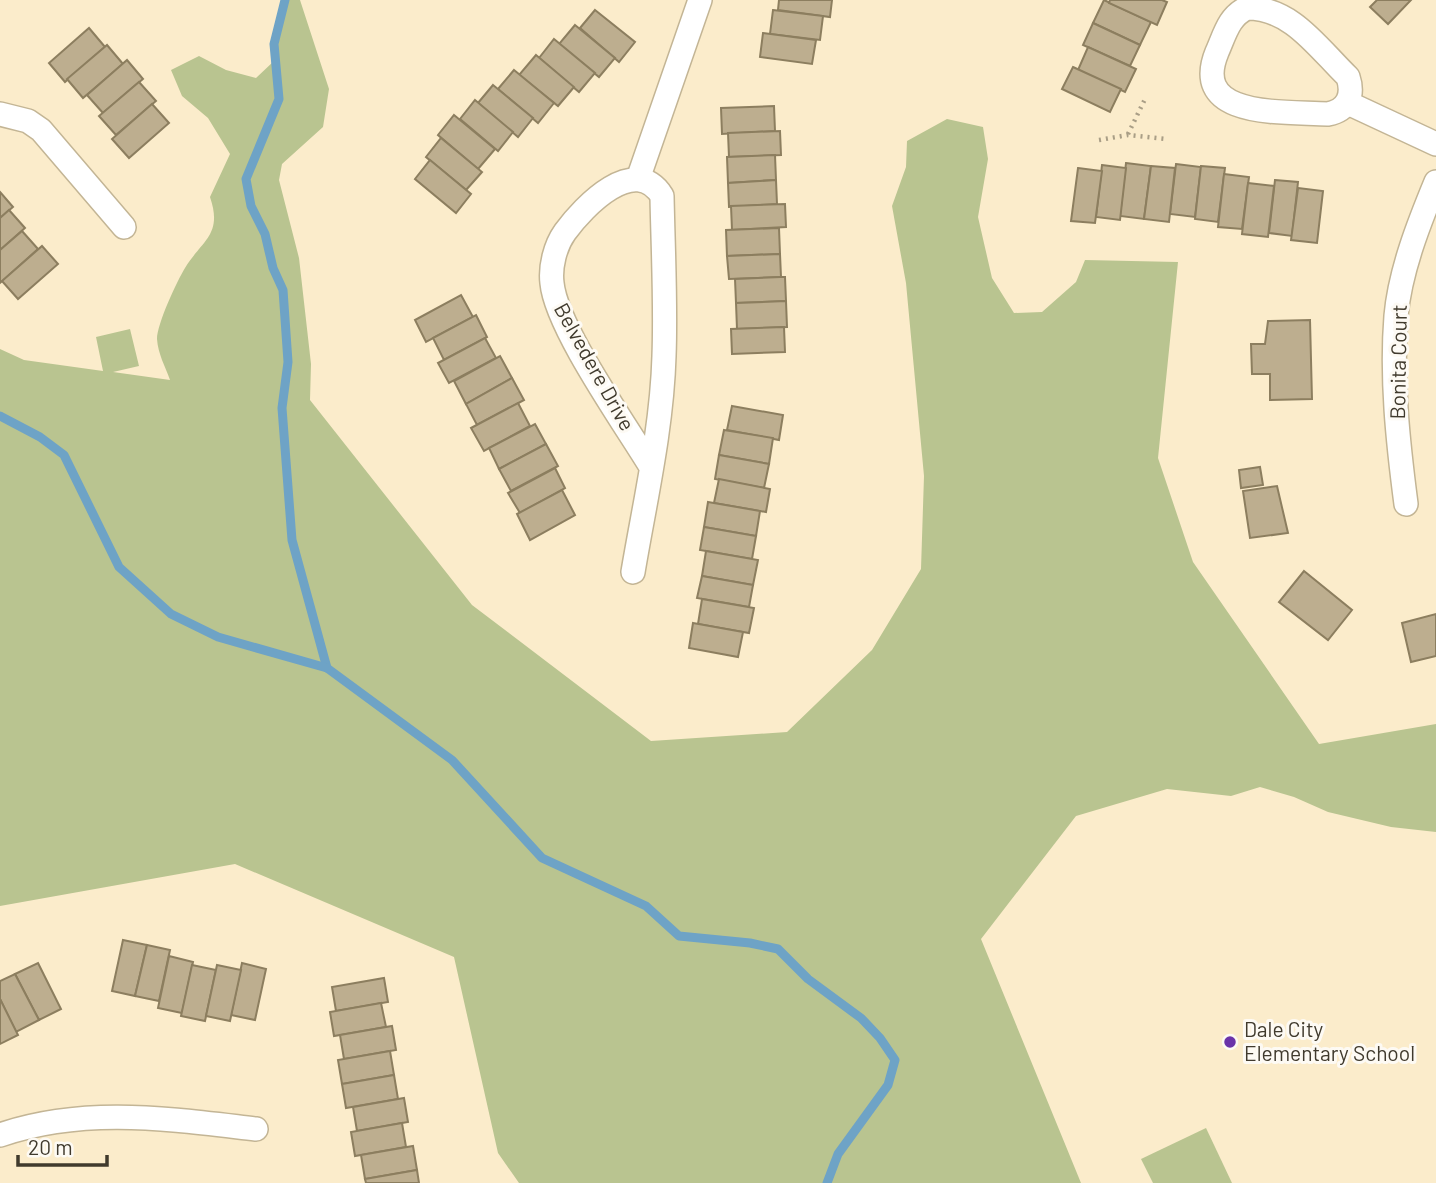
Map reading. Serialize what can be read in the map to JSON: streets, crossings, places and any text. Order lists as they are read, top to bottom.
{
  "streets": {
    "street": ["Bonita Court", "Belvedere Drive"]
  },
  "places": ["Dale City Elementary School"],
  "scale_bar": "20 m"
}
